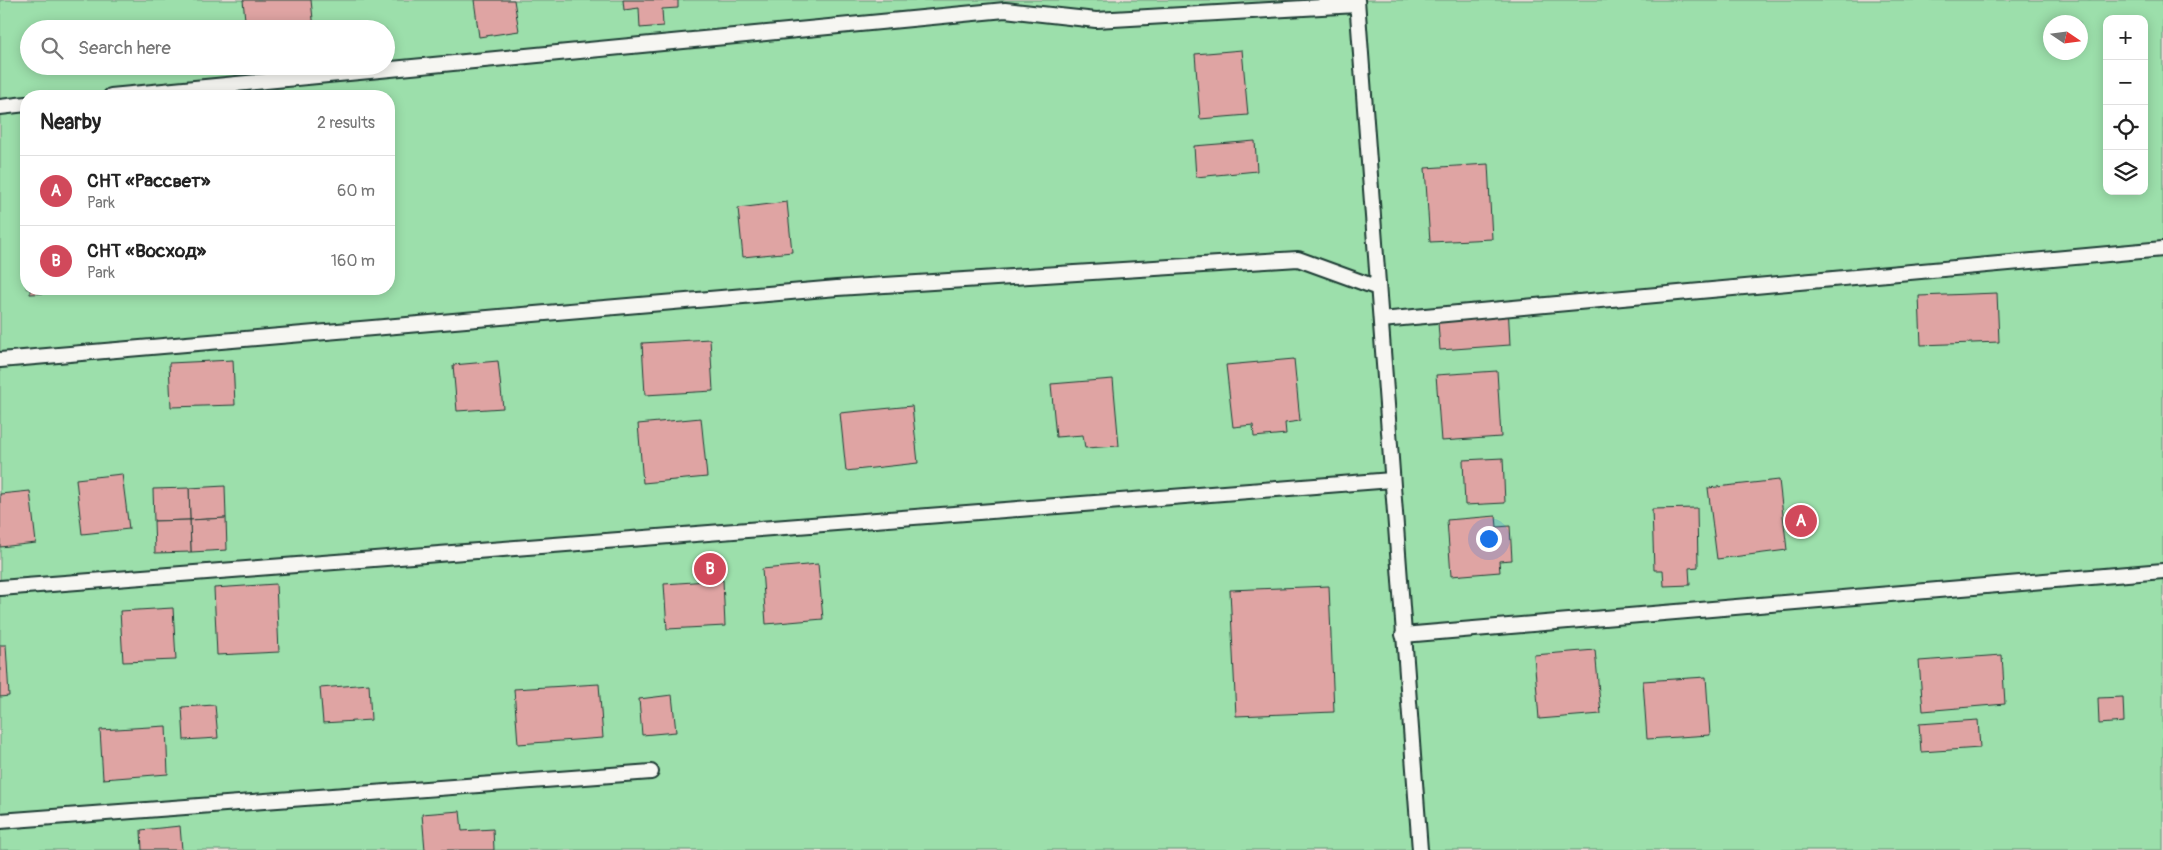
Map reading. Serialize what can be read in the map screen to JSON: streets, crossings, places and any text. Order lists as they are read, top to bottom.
{
  "north": "right",
  "page": {
    "map_buttons": ["+", "−"],
    "search": "Search here",
    "heading": ["Nearby", "2 results"],
    "list": [
      {
        "mark": "A",
        "name": "СНТ «Рассвет»",
        "note": "Park",
        "value": "60 m"
      },
      {
        "mark": "B",
        "name": "СНТ «Восход»",
        "note": "Park",
        "value": "160 m"
      }
    ],
    "pins": ["A", "B"]
  }
}
